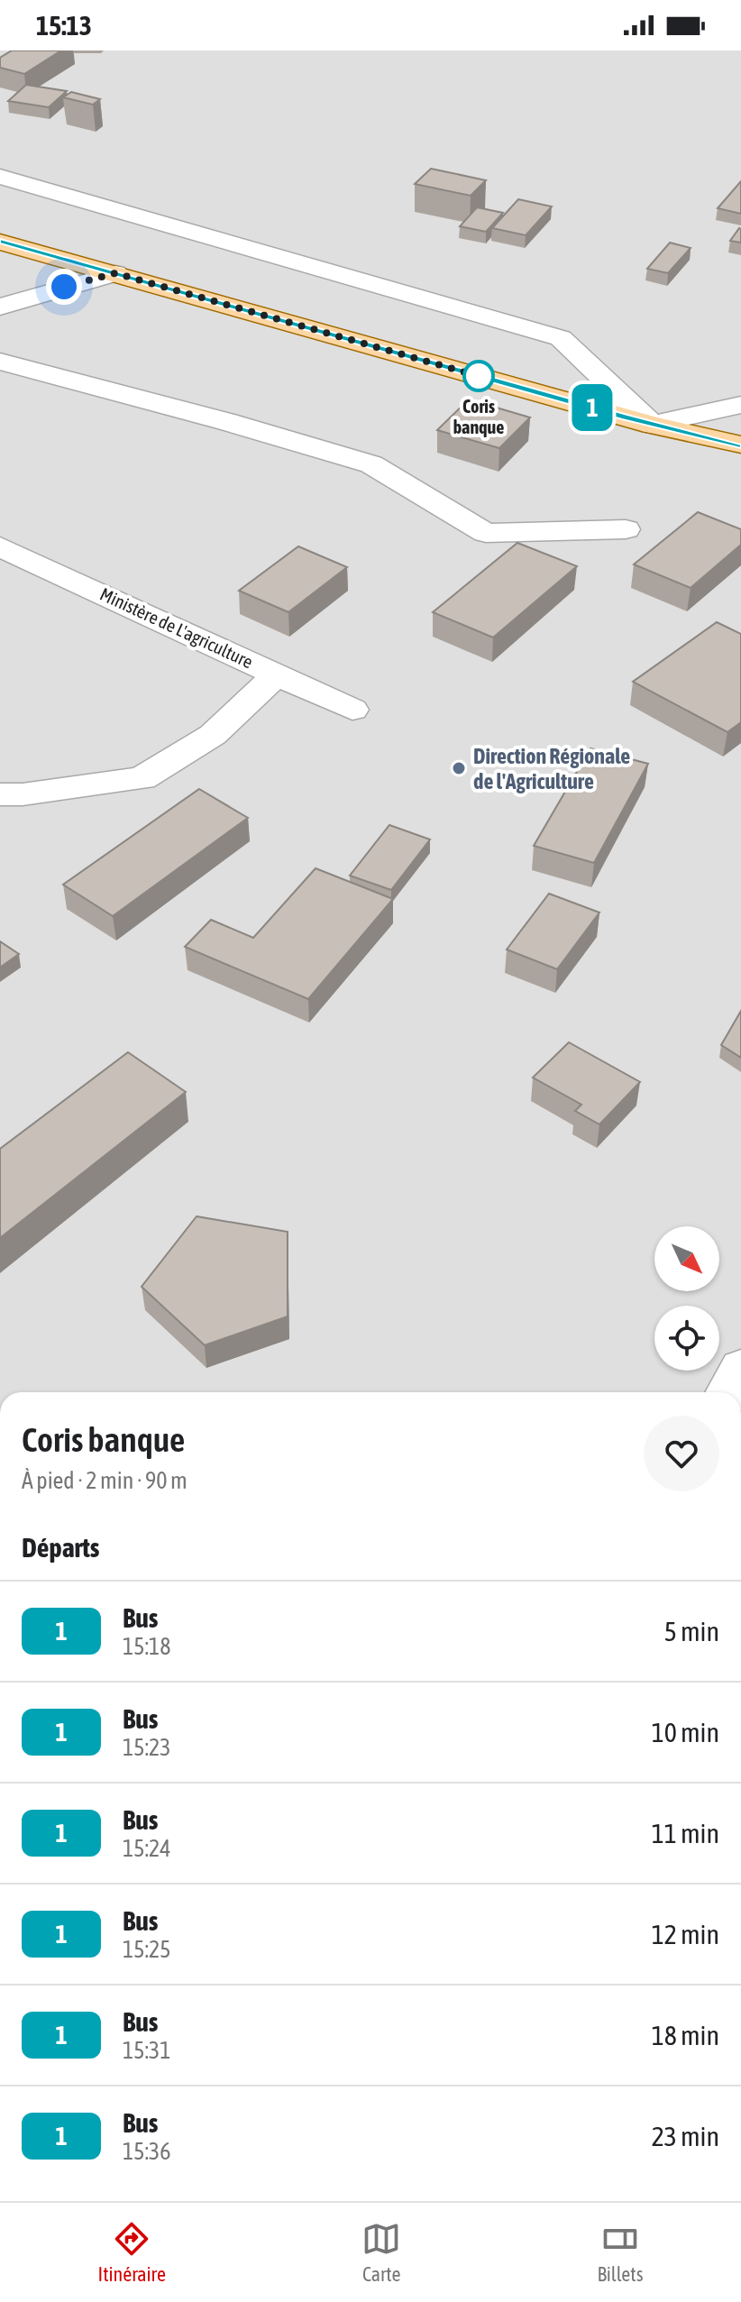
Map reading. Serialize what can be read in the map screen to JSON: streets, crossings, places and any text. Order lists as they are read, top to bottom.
{
  "streets": {
    "street": ["Ministère de L'agriculture"]
  },
  "places": ["Coris banque", "Direction Régionale de l'Agriculture"],
  "lines": ["bus line 1"],
  "north": "bottom right",
  "page": {
    "status": "15:13",
    "on_map": "1",
    "heading": [
      ["Coris banque", "À pied · 2 min · 90 m"],
      "Départs"
    ],
    "list": [
      {
        "mark": "1",
        "name": "Bus",
        "note": "15:18",
        "value": "5 min"
      },
      {
        "mark": "1",
        "name": "Bus",
        "note": "15:23",
        "value": "10 min"
      },
      {
        "mark": "1",
        "name": "Bus",
        "note": "15:24",
        "value": "11 min"
      },
      {
        "mark": "1",
        "name": "Bus",
        "note": "15:25",
        "value": "12 min"
      },
      {
        "mark": "1",
        "name": "Bus",
        "note": "15:31",
        "value": "18 min"
      },
      {
        "mark": "1",
        "name": "Bus",
        "note": "15:36",
        "value": "23 min"
      }
    ],
    "tabs": ["Itinéraire", "Carte", "Billets"]
  }
}
